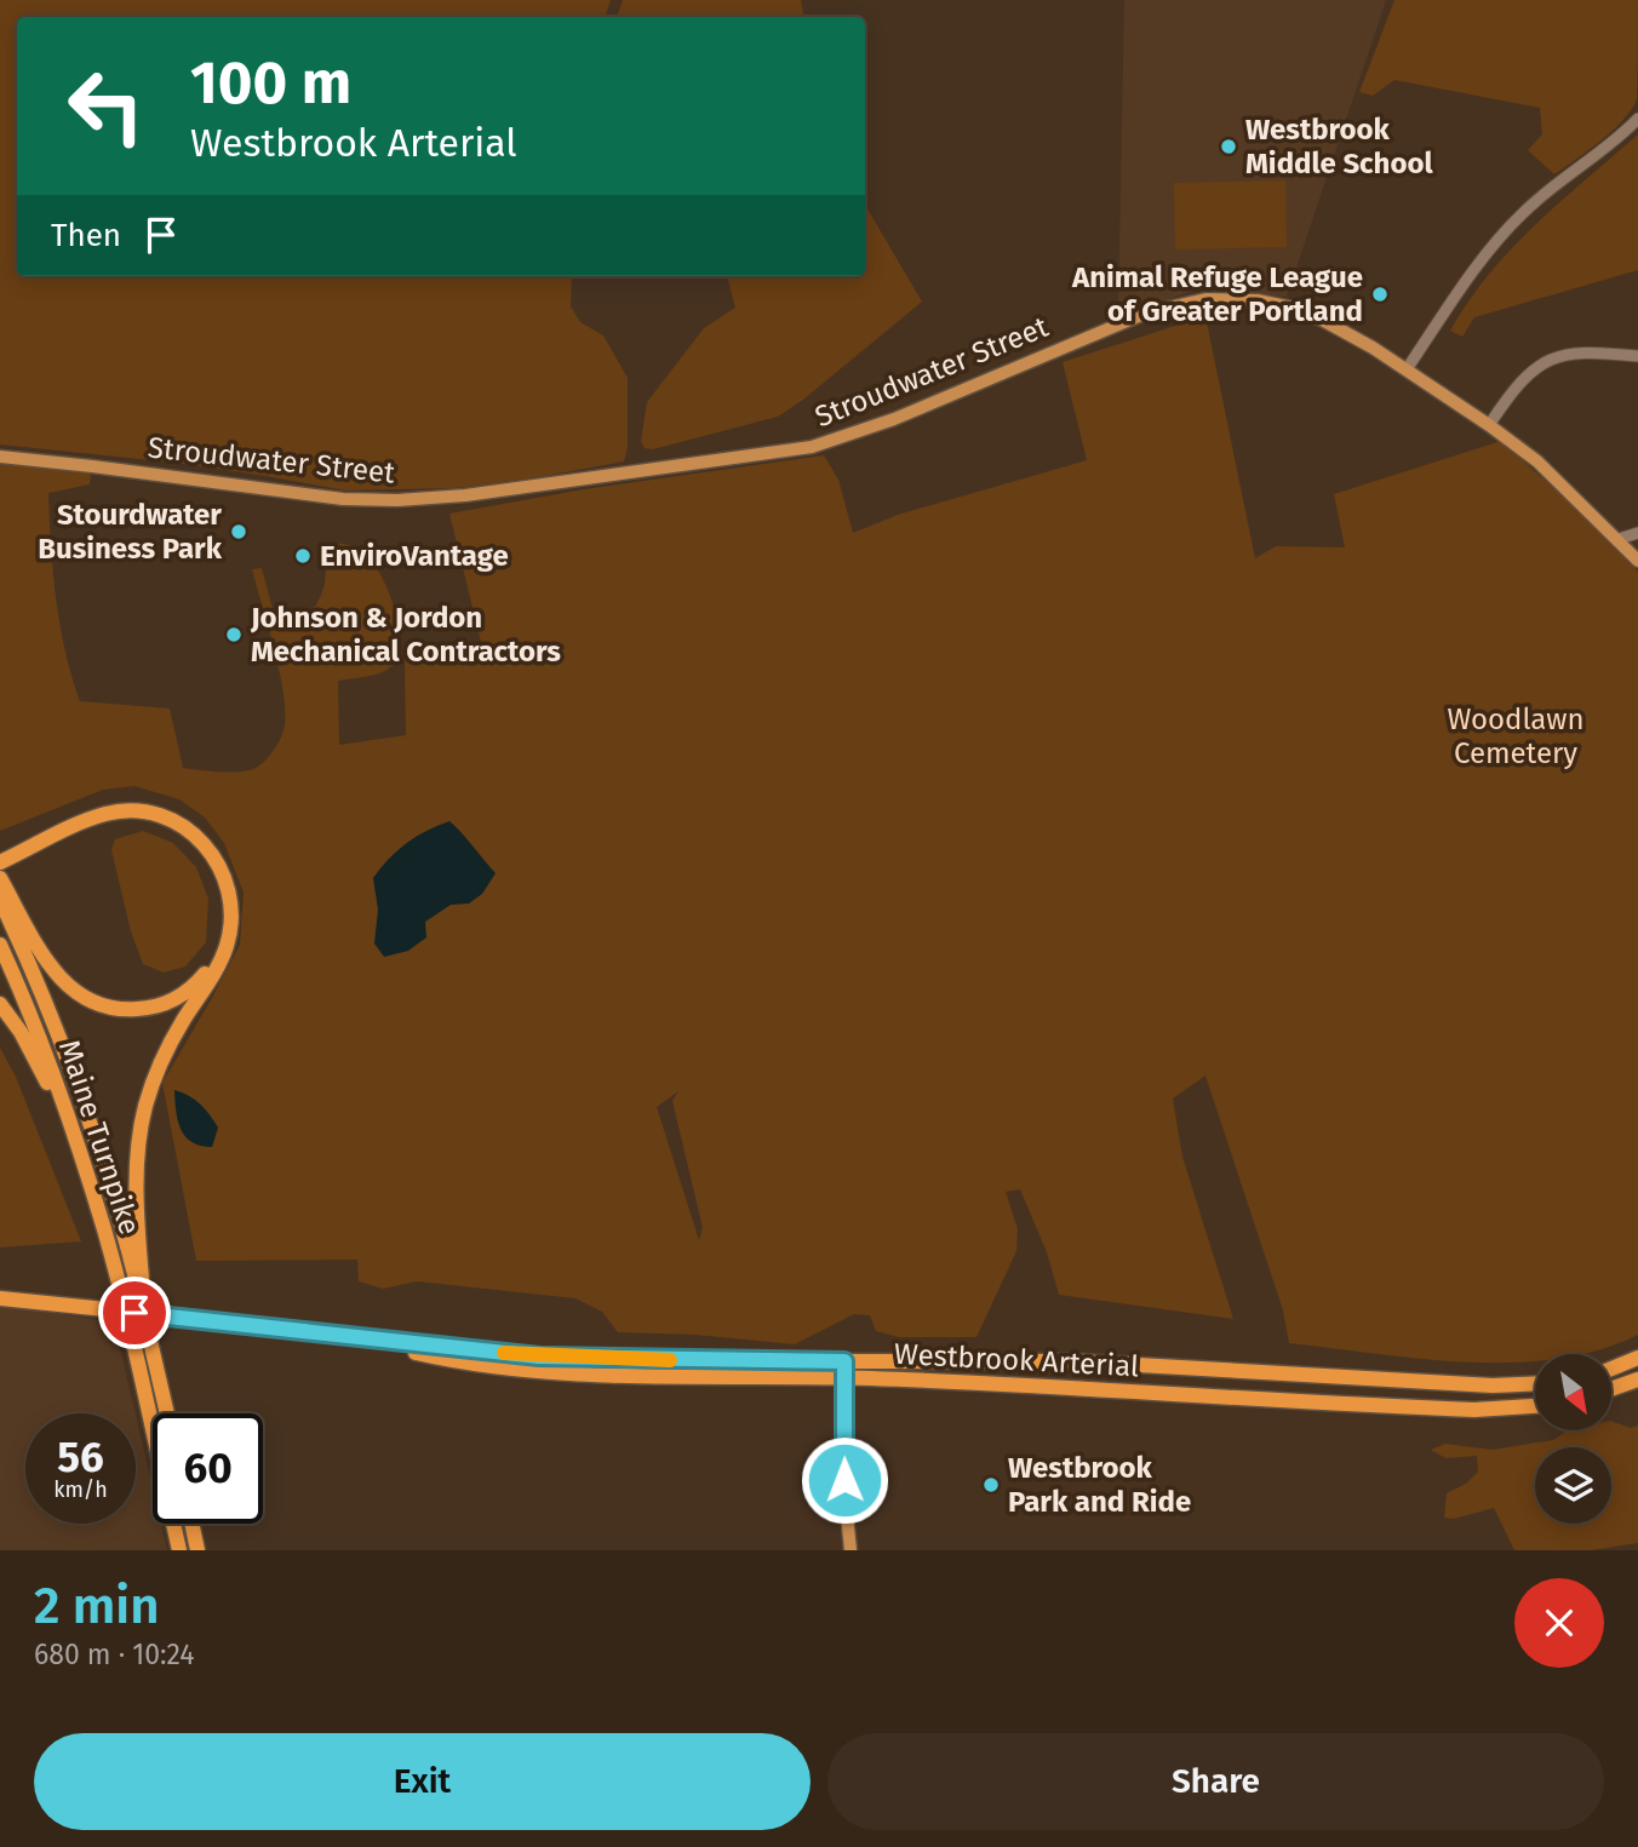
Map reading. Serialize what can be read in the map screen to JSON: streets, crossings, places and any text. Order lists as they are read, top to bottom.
{
  "streets": {
    "highway": ["Maine Turnpike", "Westbrook Arterial"],
    "main road": ["Stroudwater Street"]
  },
  "parks": ["Woodlawn Cemetery"],
  "places": [
    "Westbrook Middle School",
    "Animal Refuge League of Greater Portland",
    "Stourdwater Business Park",
    "EnviroVantage",
    "Johnson & Jordon Mechanical Contractors",
    "Westbrook Park and Ride"
  ],
  "north": "bottom right",
  "page": {
    "turn": ["100 m", "Westbrook Arterial"],
    "then": "Then",
    "speed": "56 km/h",
    "limit": "60",
    "heading": ["2 min", "680 m · 10:24"],
    "buttons": ["Exit", "Share"]
  }
}
